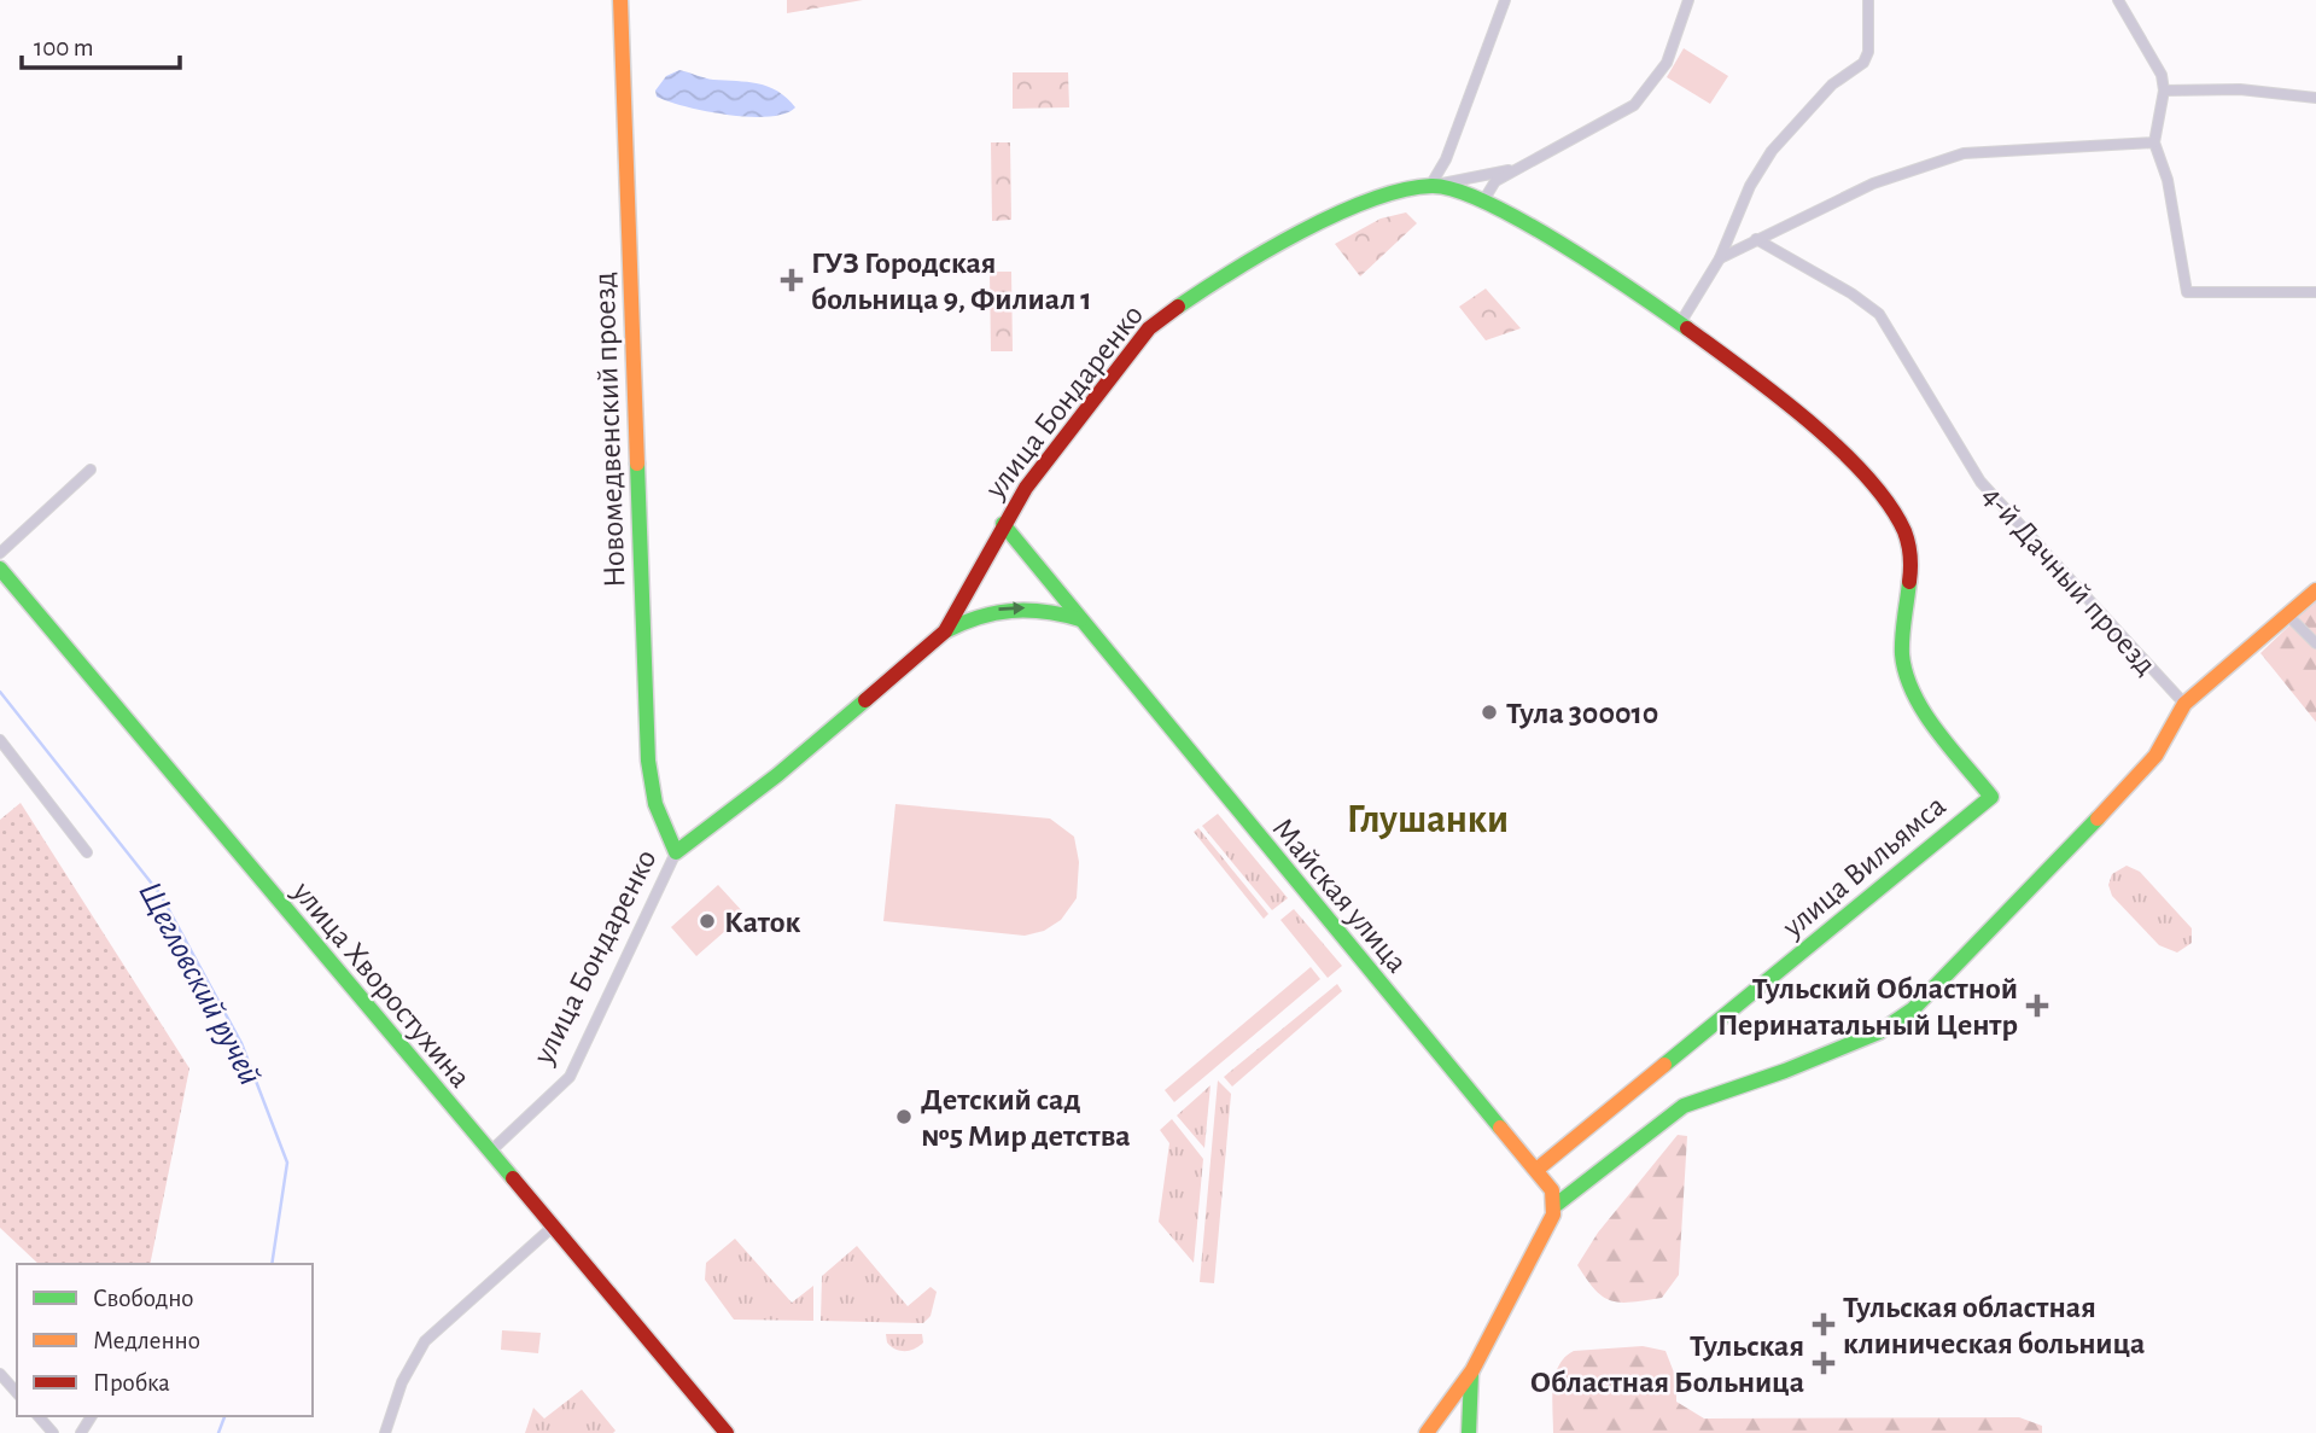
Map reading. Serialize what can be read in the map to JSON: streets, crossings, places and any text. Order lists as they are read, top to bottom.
{
  "streets": {
    "street": [
      "улица Бондаренко",
      "Новомедвенский проезд",
      "4-й Дачный проезд",
      "улица Вильямса",
      "Майская улица",
      "улица Хворостухина"
    ]
  },
  "crossings": [
    ["улица Бондаренко", "Новомедвенский проезд"],
    ["улица Бондаренко", "улица Вильямса"],
    ["улица Бондаренко", "Майская улица"],
    ["улица Бондаренко", "улица Хворостухина"],
    ["улица Вильямса", "Майская улица"]
  ],
  "districts": ["Глушанки"],
  "water": ["Щегловский ручей"],
  "places": {
    "health": [
      "ГУЗ Городская больница 9, Филиал 1",
      "Тульский Областной Перинатальный Центр",
      "Тульская областная клиническая больница",
      "Тульская Областная Больница"
    ],
    "other": ["Тула 300010", "Каток", "Детский сад №5 Мир детства"]
  },
  "legend": ["Свободно", "Медленно", "Пробка"],
  "scale_bar": "100 m"
}
